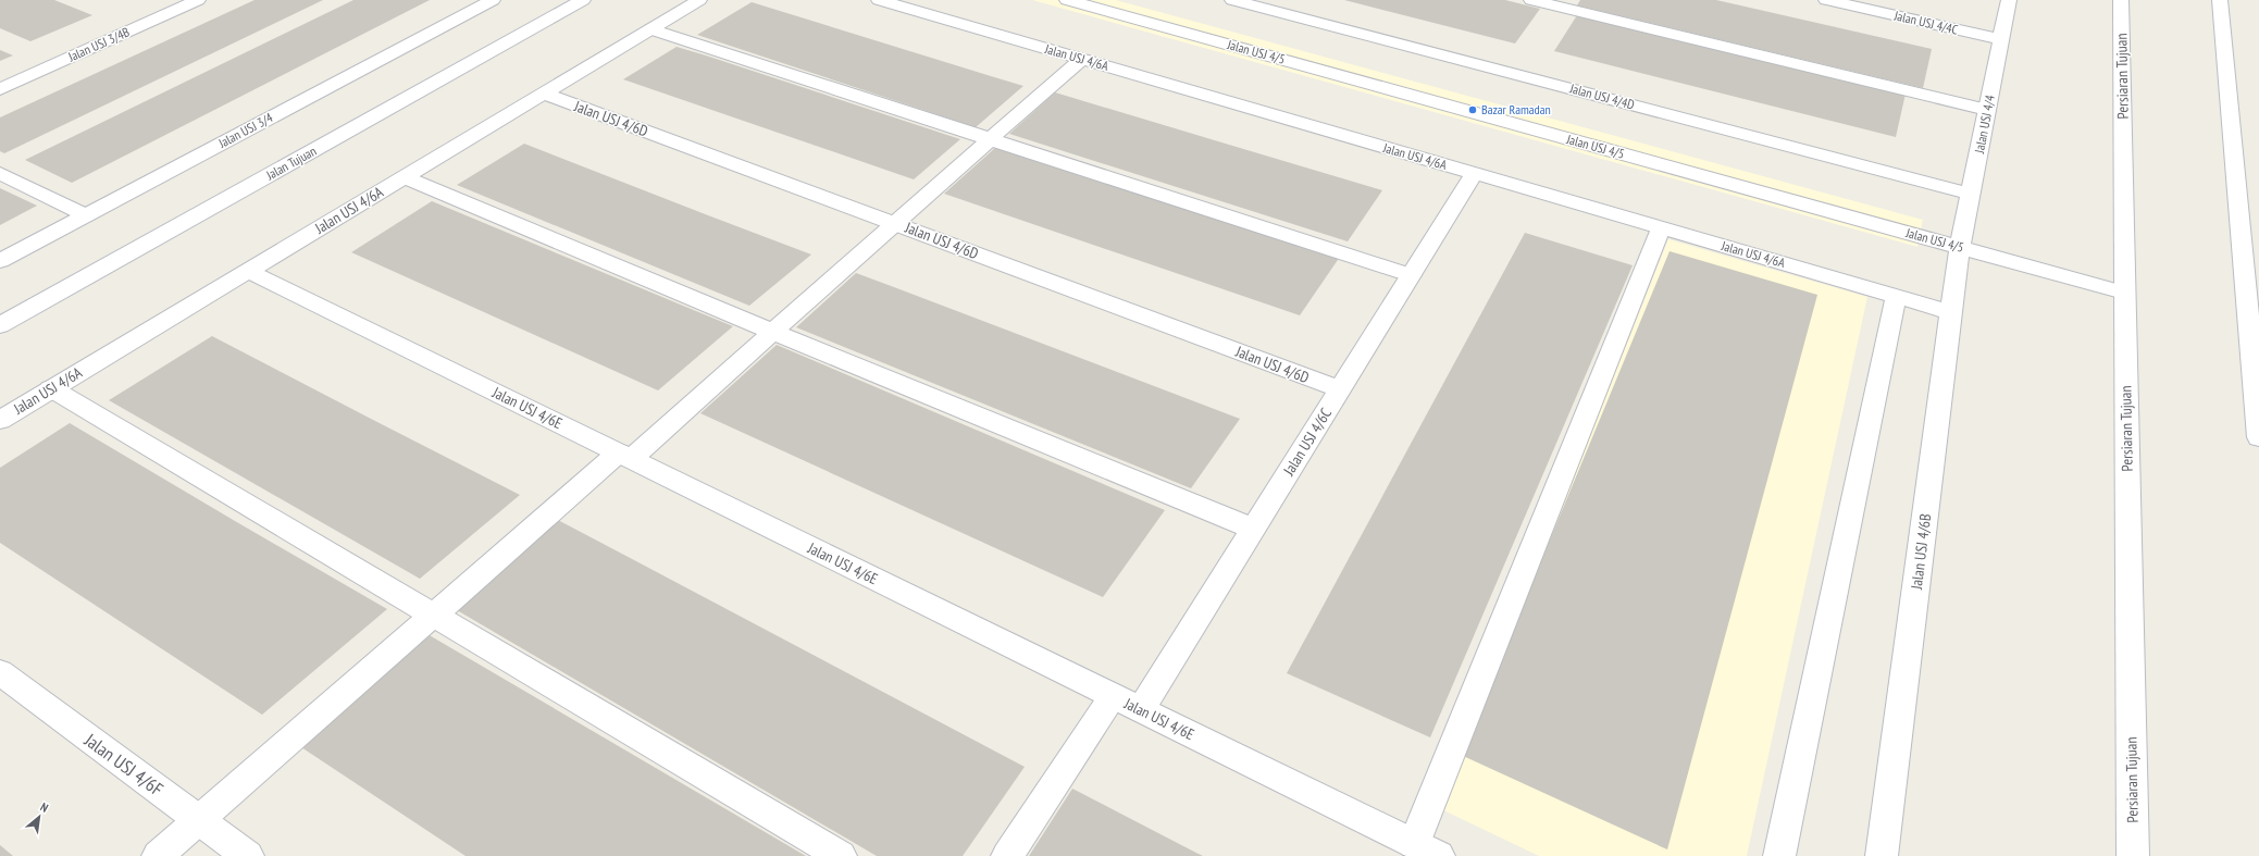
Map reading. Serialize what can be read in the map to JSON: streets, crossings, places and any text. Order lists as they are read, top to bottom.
{
  "streets": {
    "street": [
      "Jalan USJ 4/4C",
      "Jalan USJ 3/4B",
      "Jalan USJ 4/5",
      "Jalan USJ 4/6A",
      "Persiaran Tujuan",
      "Jalan USJ 4/4D",
      "Jalan USJ 4/6D",
      "Jalan USJ 4/4",
      "Jalan USJ 3/4",
      "Jalan Tujuan",
      "Jalan USJ 4/6E",
      "Jalan USJ 4/6C",
      "Jalan USJ 4/6B",
      "Jalan USJ 4/6F"
    ]
  },
  "crossings": [
    ["Jalan USJ 4/4C", "Jalan USJ 4/4"],
    ["Jalan USJ 4/5", "Persiaran Tujuan"],
    ["Jalan USJ 4/5", "Jalan USJ 4/4"],
    ["Jalan USJ 4/5", "Jalan USJ 4/6B"],
    ["Jalan USJ 4/6A", "Jalan USJ 4/6D"],
    ["Jalan USJ 4/6A", "Jalan USJ 4/6E"],
    ["Jalan USJ 4/6A", "Jalan USJ 4/6C"],
    ["Jalan USJ 4/6A", "Jalan USJ 4/6B"],
    ["Jalan USJ 4/4D", "Jalan USJ 4/4"],
    ["Jalan USJ 4/6D", "Jalan USJ 4/6C"],
    ["Jalan USJ 4/4", "Jalan USJ 4/6B"],
    ["Jalan USJ 4/6E", "Jalan USJ 4/6C"]
  ],
  "places": ["Bazar Ramadan"],
  "north": "top right"
}
